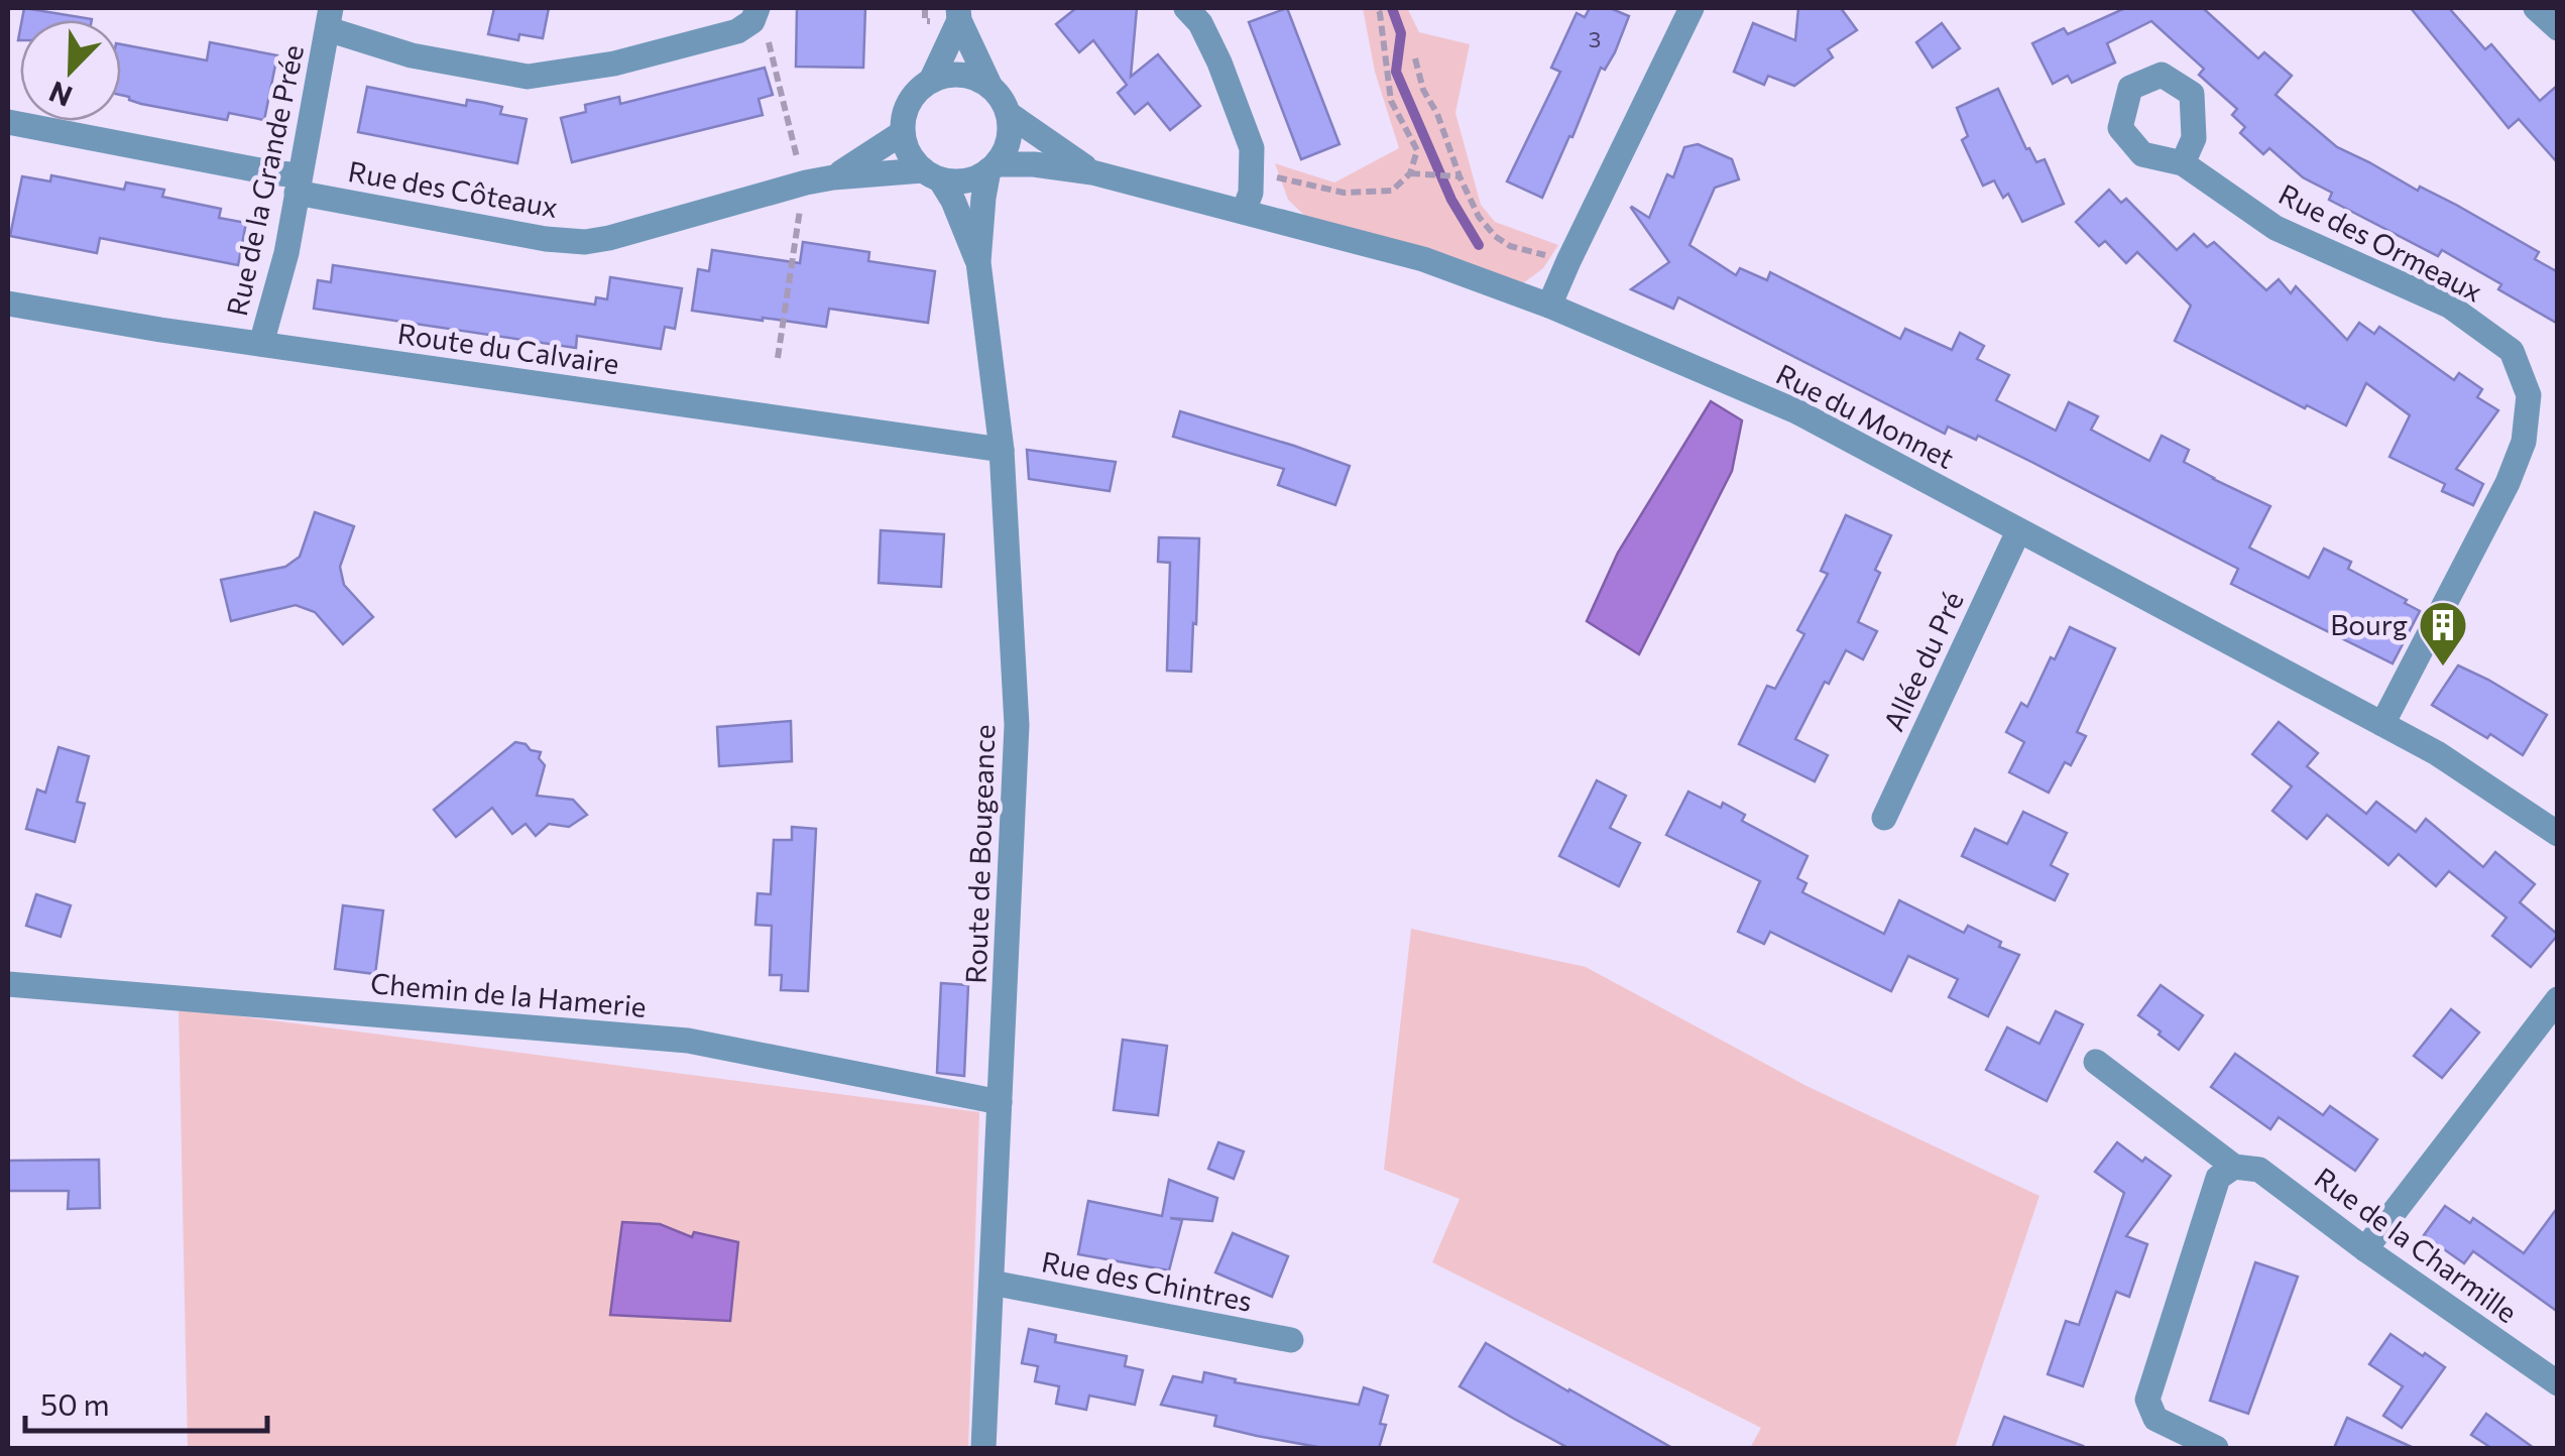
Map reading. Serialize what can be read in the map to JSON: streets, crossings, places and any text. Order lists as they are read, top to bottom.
{
  "streets": {
    "street": [
      "Rue de la Grande Prée",
      "Rue des Côteaux",
      "Rue des Ormeaux",
      "Route du Calvaire",
      "Rue du Monnet",
      "Allée du Pré",
      "Route de Bougeance",
      "Chemin de la Hamerie",
      "Rue de la Charmille",
      "Rue des Chintres"
    ]
  },
  "crossings": [
    ["Rue de la Grande Prée", "Rue des Côteaux"],
    ["Rue de la Grande Prée", "Route du Calvaire"],
    ["Rue des Côteaux", "Rue du Monnet"],
    ["Rue des Côteaux", "Route de Bougeance"],
    ["Rue des Ormeaux", "Rue du Monnet"],
    ["Route du Calvaire", "Route de Bougeance"],
    ["Rue du Monnet", "Allée du Pré"],
    ["Rue du Monnet", "Route de Bougeance"],
    ["Route de Bougeance", "Chemin de la Hamerie"],
    ["Route de Bougeance", "Rue des Chintres"]
  ],
  "places": {
    "building": ["Bourg"]
  },
  "house_numbers": ["3"],
  "scale_bar": "50 m",
  "north": "bottom left"
}
